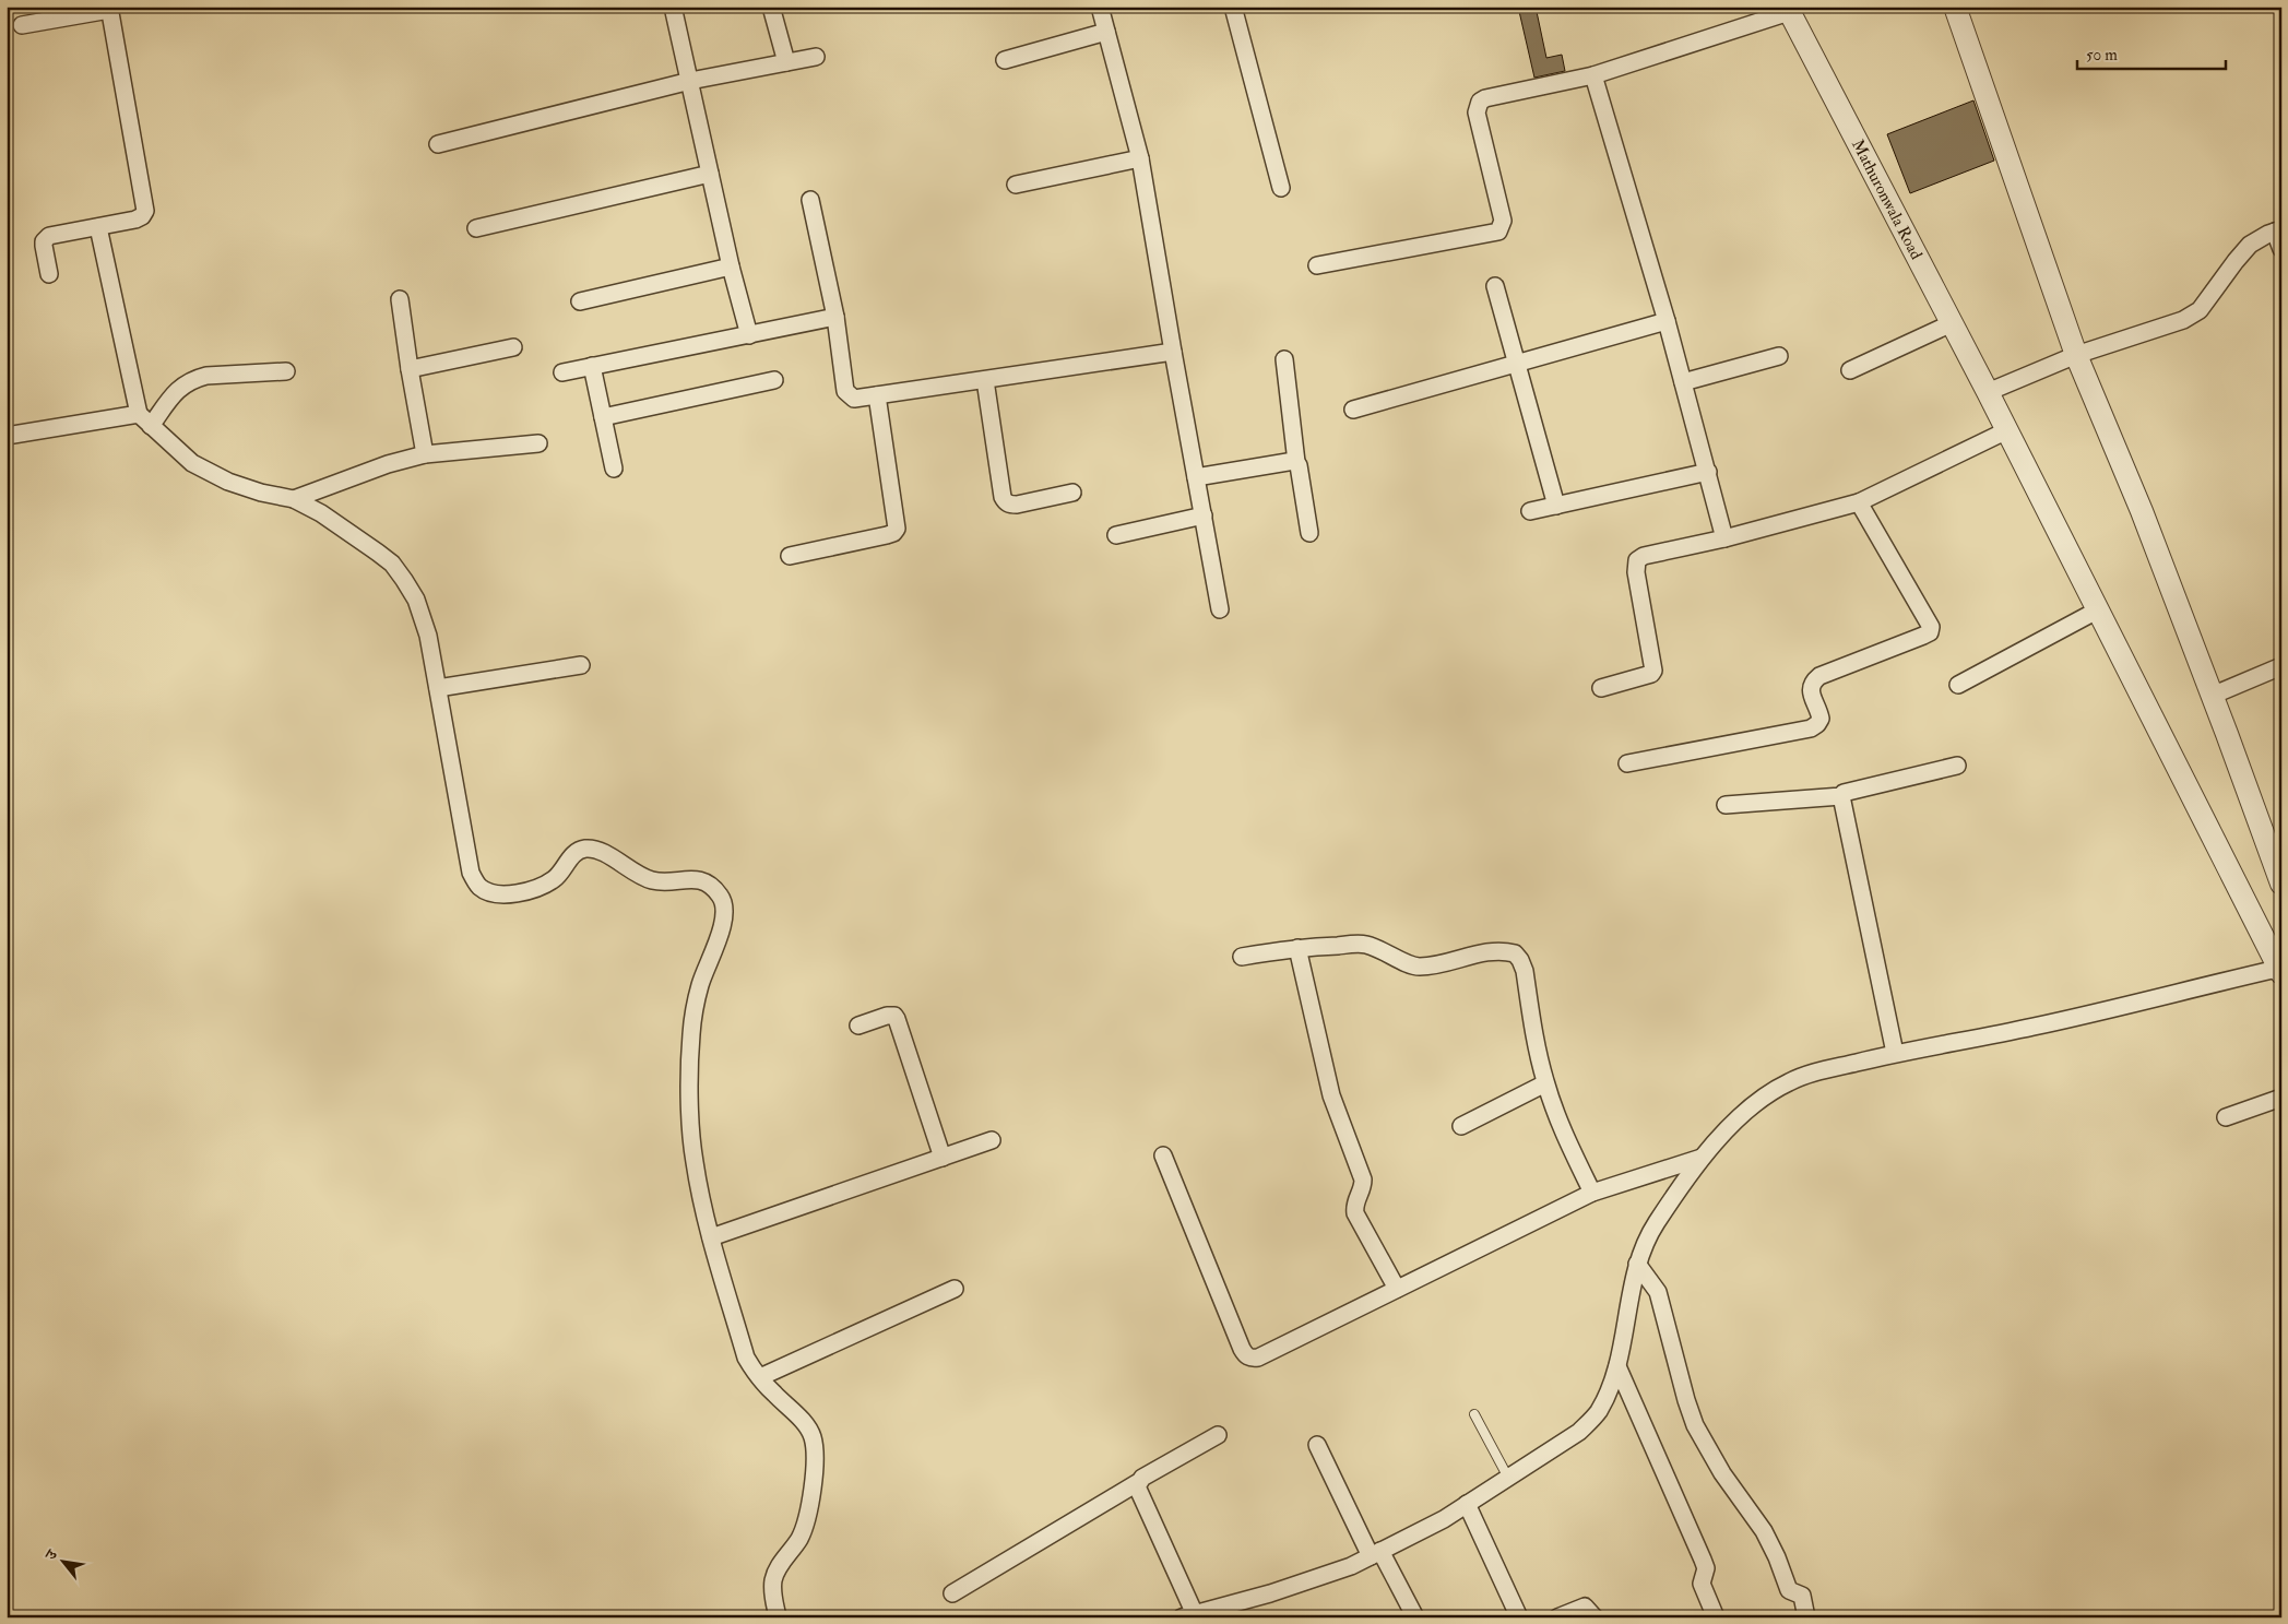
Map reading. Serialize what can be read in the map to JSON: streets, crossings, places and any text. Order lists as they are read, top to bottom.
{
  "streets": {
    "street": ["Mathuronwala Road"]
  },
  "scale_bar": "50 m",
  "north": "top left"
}
